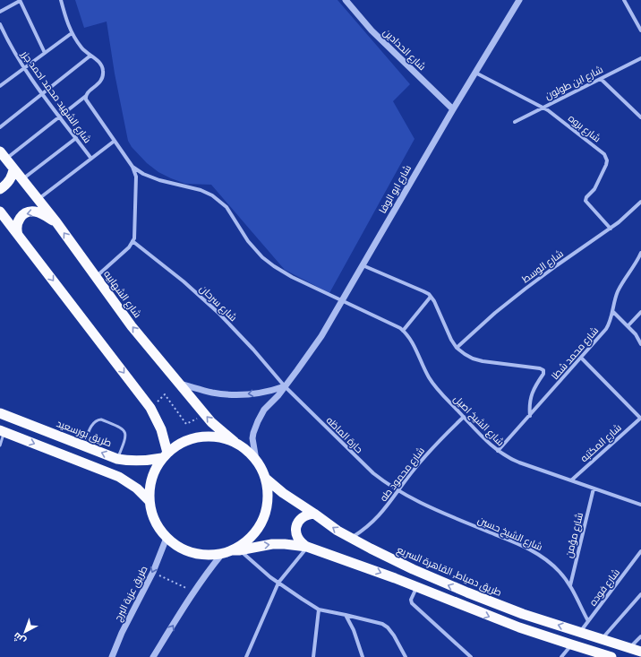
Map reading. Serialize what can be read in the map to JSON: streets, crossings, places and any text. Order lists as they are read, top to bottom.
{
  "streets": {
    "highway": ["شارع الشهابيه", "طريق بورسعيد", "طريق دمياط, القاهرة السريع"],
    "street": [
      "شارع الحدادين",
      "شارع ابن طولون",
      "شارع الشهيد محمد احمد جزر",
      "شارع بروه",
      "شارع ابو الوفا",
      "شارع الوسط",
      "شارع سرحان",
      "شارع محمد شطا",
      "شارع الشيخ اصيل",
      "حارة الماظه",
      "شارع المكتبه",
      "شارع محمود طه",
      "شارع الشيخ حسين",
      "شارع مؤمن",
      "شارع فوده",
      "طريق عزبة البرج"
    ]
  },
  "crossings": [
    ["شارع الحدادين", "شارع ابو الوفا"],
    ["شارع ابن طولون", "شارع بروه"],
    ["شارع بروه", "شارع ابو الوفا"],
    ["شارع بروه", "شارع الوسط"],
    ["شارع ابو الوفا", "شارع الشهابيه"],
    ["شارع ابو الوفا", "شارع سرحان"],
    ["شارع ابو الوفا", "شارع الشيخ اصيل"],
    ["شارع ابو الوفا", "طريق بورسعيد"],
    ["شارع ابو الوفا", "حارة الماظه"],
    ["شارع ابو الوفا", "طريق دمياط, القاهرة السريع"],
    ["شارع ابو الوفا", "طريق عزبة البرج"],
    ["شارع الشهابيه", "طريق بورسعيد"],
    ["شارع الشهابيه", "طريق دمياط, القاهرة السريع"],
    ["شارع الشهابيه", "طريق عزبة البرج"],
    ["شارع سرحان", "حارة الماظه"],
    ["شارع محمد شطا", "شارع الشيخ اصيل"],
    ["شارع الشيخ اصيل", "شارع المكتبه"],
    ["شارع الشيخ اصيل", "شارع محمود طه"],
    ["شارع الشيخ اصيل", "شارع مؤمن"],
    ["طريق بورسعيد", "طريق دمياط, القاهرة السريع"],
    ["طريق بورسعيد", "طريق عزبة البرج"],
    ["حارة الماظه", "شارع محمود طه"],
    ["حارة الماظه", "شارع الشيخ حسين"],
    ["شارع محمود طه", "شارع الشيخ حسين"],
    ["شارع محمود طه", "طريق دمياط, القاهرة السريع"],
    ["شارع الشيخ حسين", "شارع مؤمن"],
    ["شارع الشيخ حسين", "شارع فوده"],
    ["طريق دمياط, القاهرة السريع", "شارع فوده"],
    ["طريق دمياط, القاهرة السريع", "طريق عزبة البرج"]
  ],
  "north": "bottom left"
}
